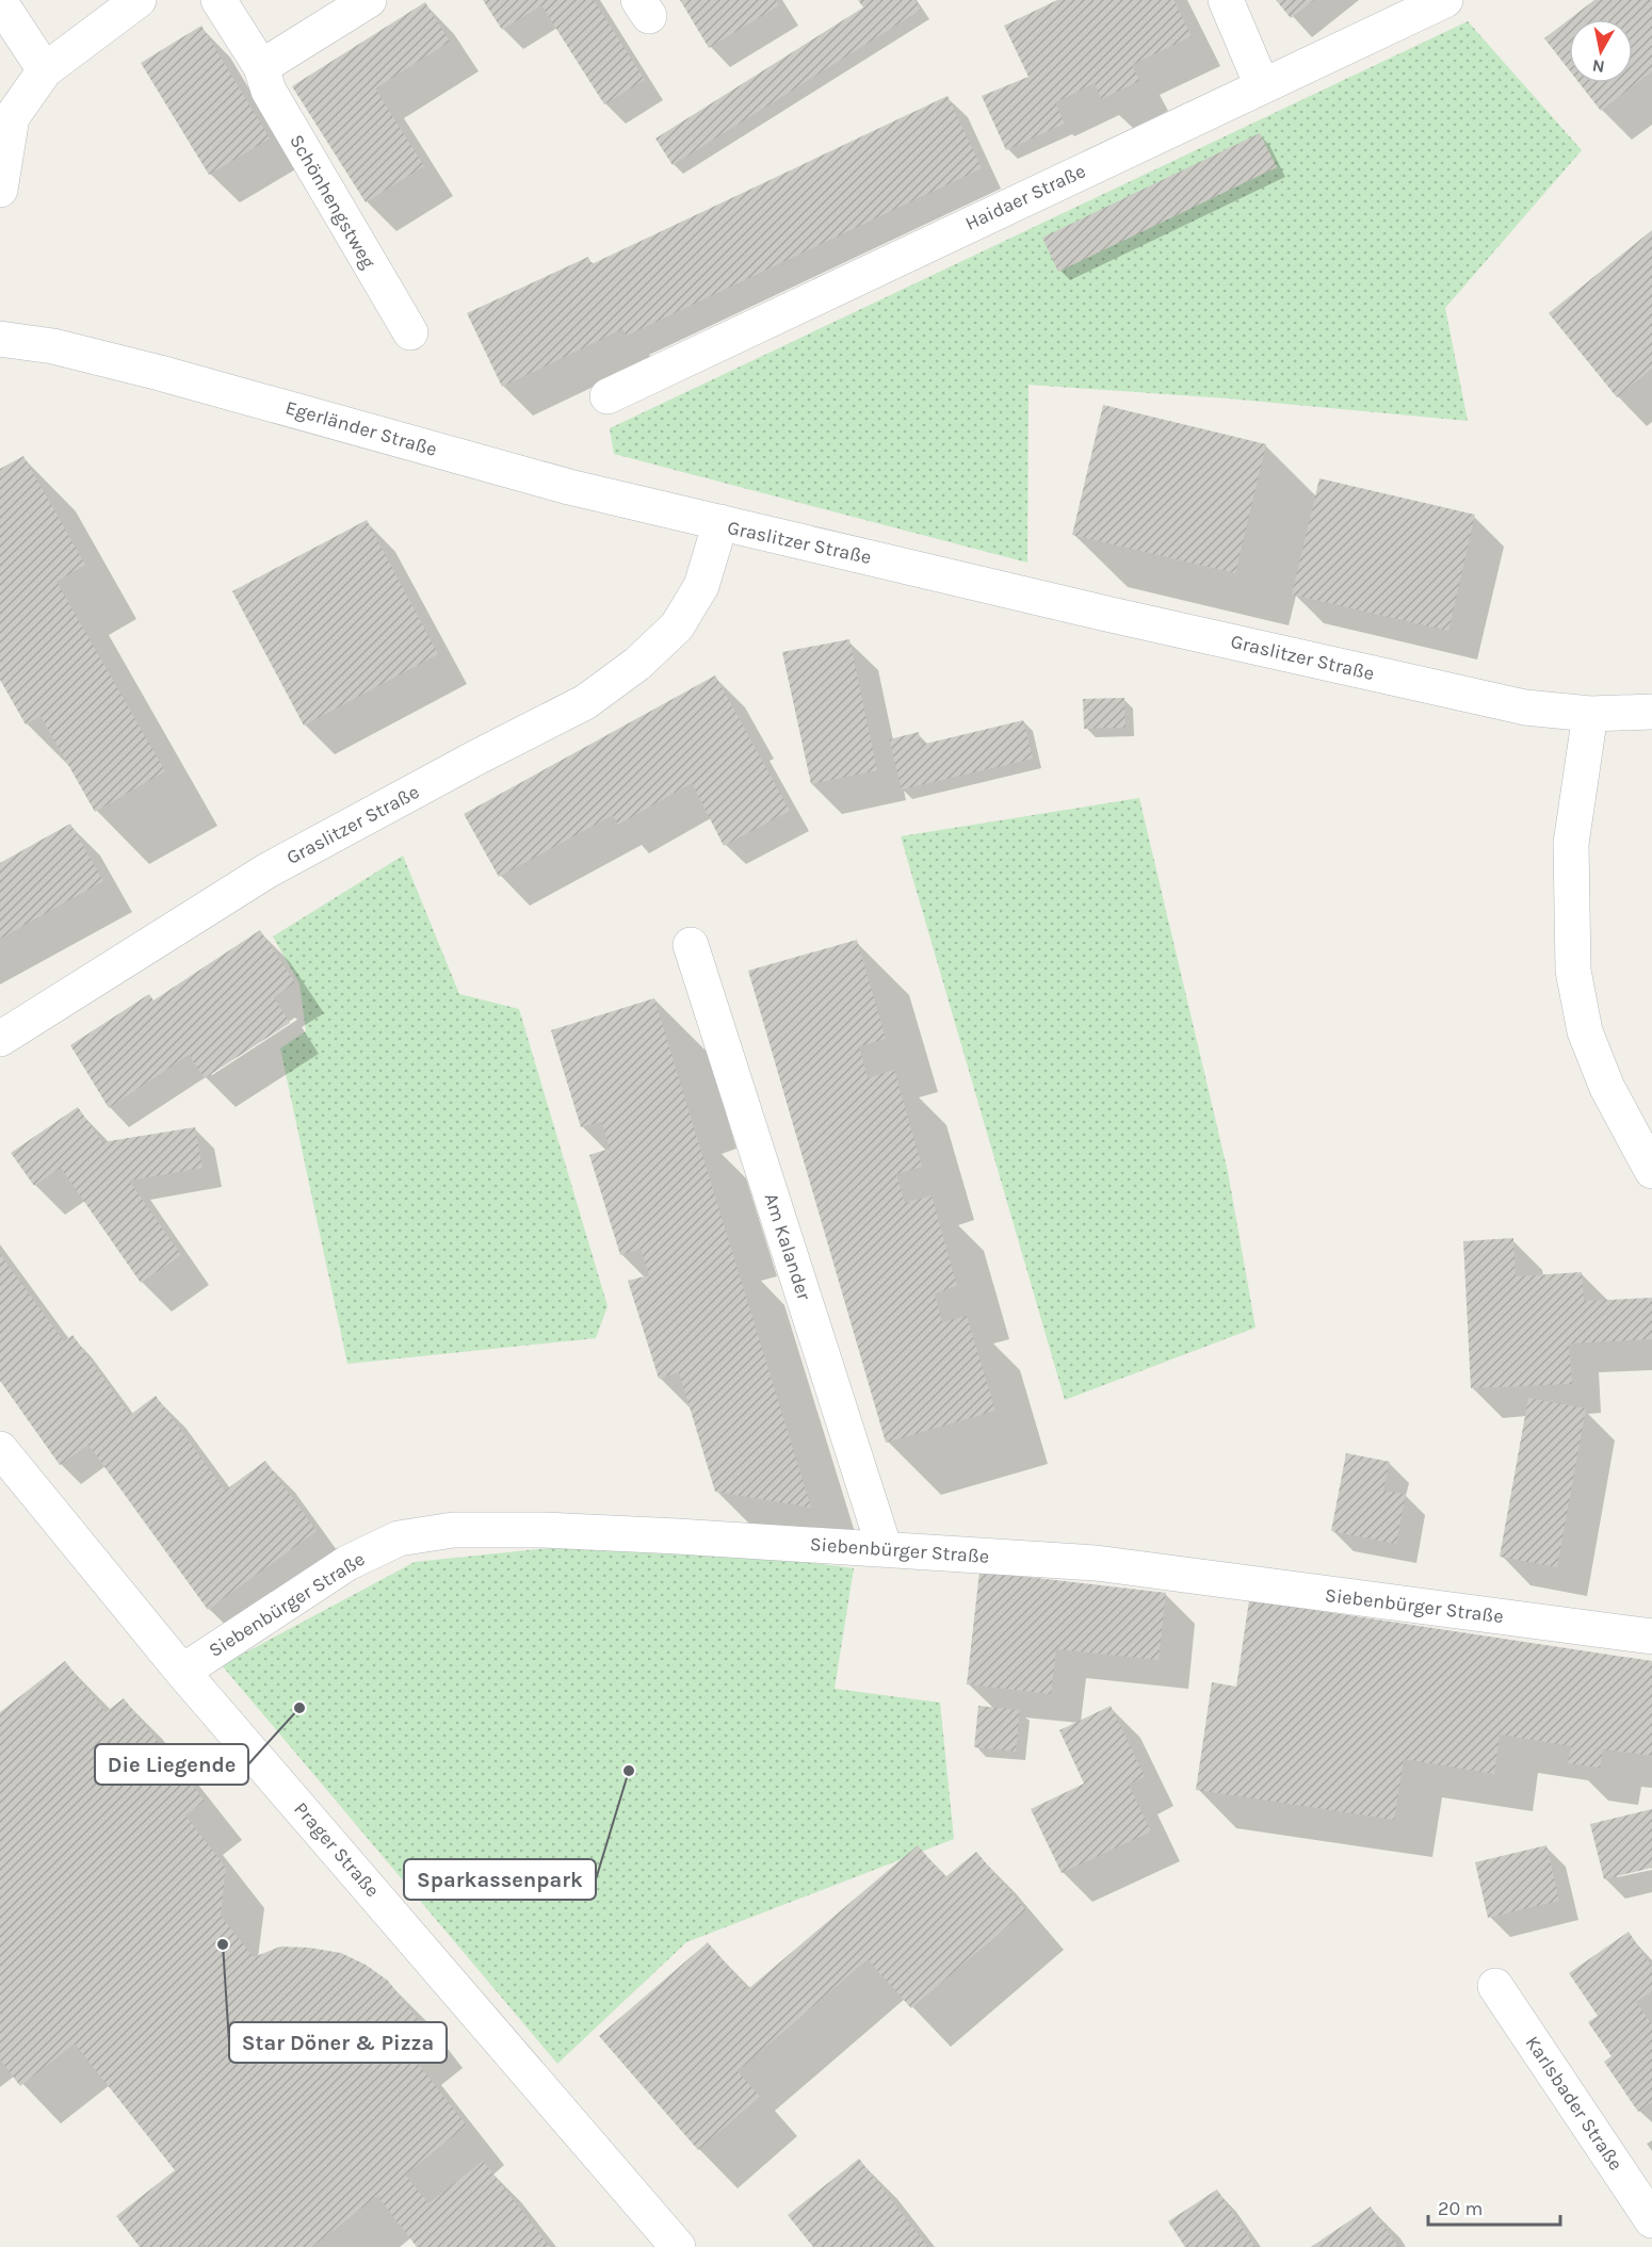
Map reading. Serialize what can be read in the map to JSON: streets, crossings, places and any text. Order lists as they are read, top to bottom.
{
  "streets": {
    "street": [
      "Haidaer Straße",
      "Schönhengstweg",
      "Egerländer Straße",
      "Graslitzer Straße",
      "Am Kalander",
      "Siebenbürger Straße",
      "Prager Straße",
      "Karlsbader Straße"
    ]
  },
  "crossings": [
    ["Egerländer Straße", "Graslitzer Straße"],
    ["Am Kalander", "Siebenbürger Straße"],
    ["Siebenbürger Straße", "Prager Straße"]
  ],
  "places": ["Die Liegende", "Sparkassenpark", "Star Döner & Pizza"],
  "scale_bar": "20 m",
  "north": "bottom"
}
